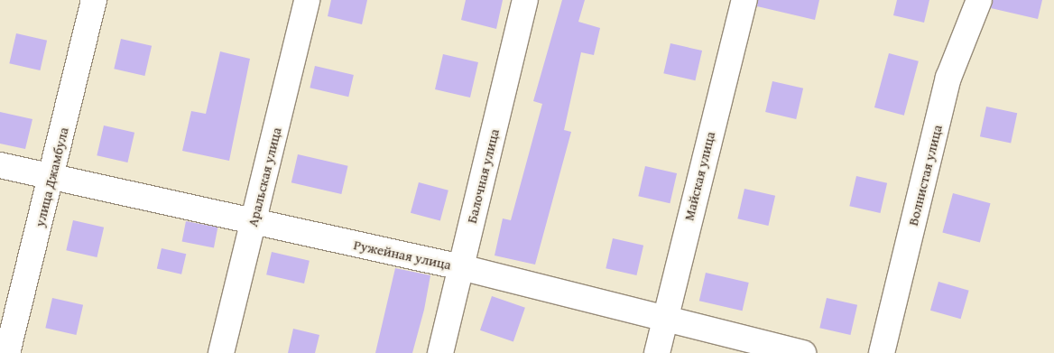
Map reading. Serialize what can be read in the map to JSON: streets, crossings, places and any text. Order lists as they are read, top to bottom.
{
  "streets": {
    "street": [
      "Волнистая улица",
      "Балочная улица",
      "Майская улица",
      "улица Джамбула",
      "Аральская улица",
      "Ружейная улица"
    ]
  },
  "crossings": [
    ["Балочная улица", "Ружейная улица"],
    ["Майская улица", "Ружейная улица"],
    ["улица Джамбула", "Ружейная улица"],
    ["Аральская улица", "Ружейная улица"]
  ]
}
